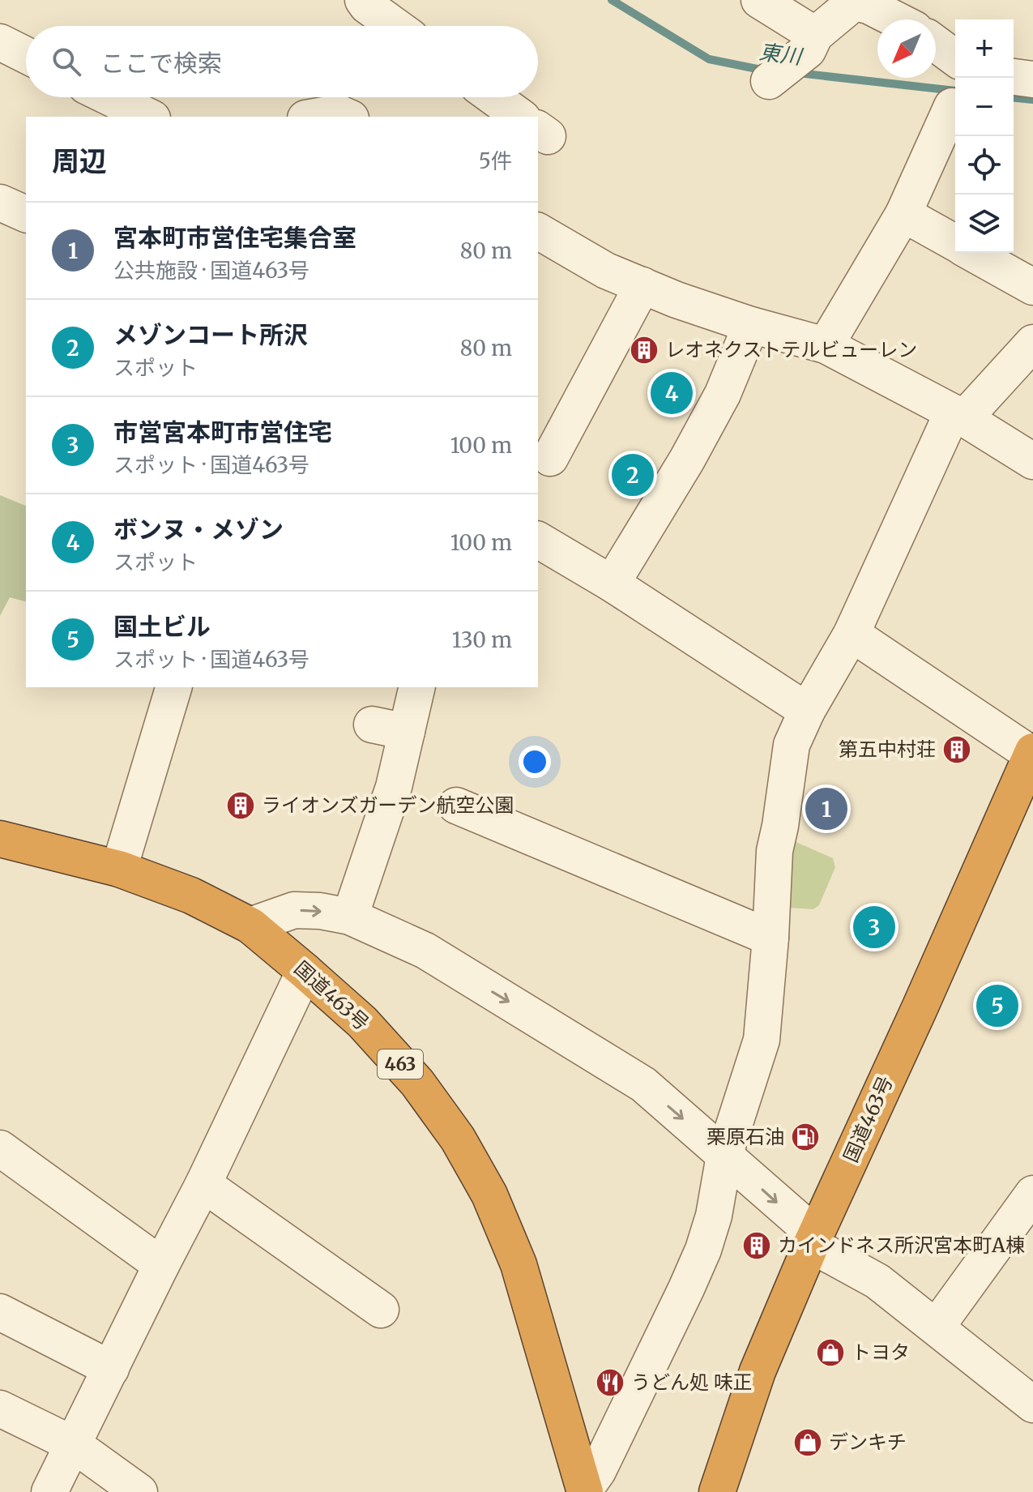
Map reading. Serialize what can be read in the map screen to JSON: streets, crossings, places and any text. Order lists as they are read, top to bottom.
{
  "streets": {
    "highway": ["国道463号", "463"]
  },
  "water": ["東川"],
  "places": {
    "building": [
      "レオネクストテルビューレン",
      "第五中村荘",
      "ライオンズガーデン航空公園",
      "カインドネス所沢宮本町A棟"
    ],
    "fuel station": ["栗原石油"],
    "shop": ["トヨタ", "デンキチ"],
    "restaurant": ["うどん処 味正"]
  },
  "north": "bottom left",
  "page": {
    "map_buttons": ["+", "−"],
    "search": "ここで検索",
    "heading": ["周辺", "5件"],
    "list": [
      {
        "mark": "1",
        "name": "宮本町市営住宅集合室",
        "note": "公共施設 · 国道463号",
        "value": "80 m"
      },
      {
        "mark": "2",
        "name": "メゾンコート所沢",
        "note": "スポット",
        "value": "80 m"
      },
      {
        "mark": "3",
        "name": "市営宮本町市営住宅",
        "note": "スポット · 国道463号",
        "value": "100 m"
      },
      {
        "mark": "4",
        "name": "ボンヌ・メゾン",
        "note": "スポット",
        "value": "100 m"
      },
      {
        "mark": "5",
        "name": "国土ビル",
        "note": "スポット · 国道463号",
        "value": "130 m"
      }
    ],
    "pins": [
      "4",
      "2",
      "1",
      "3",
      "5"
    ]
  }
}
